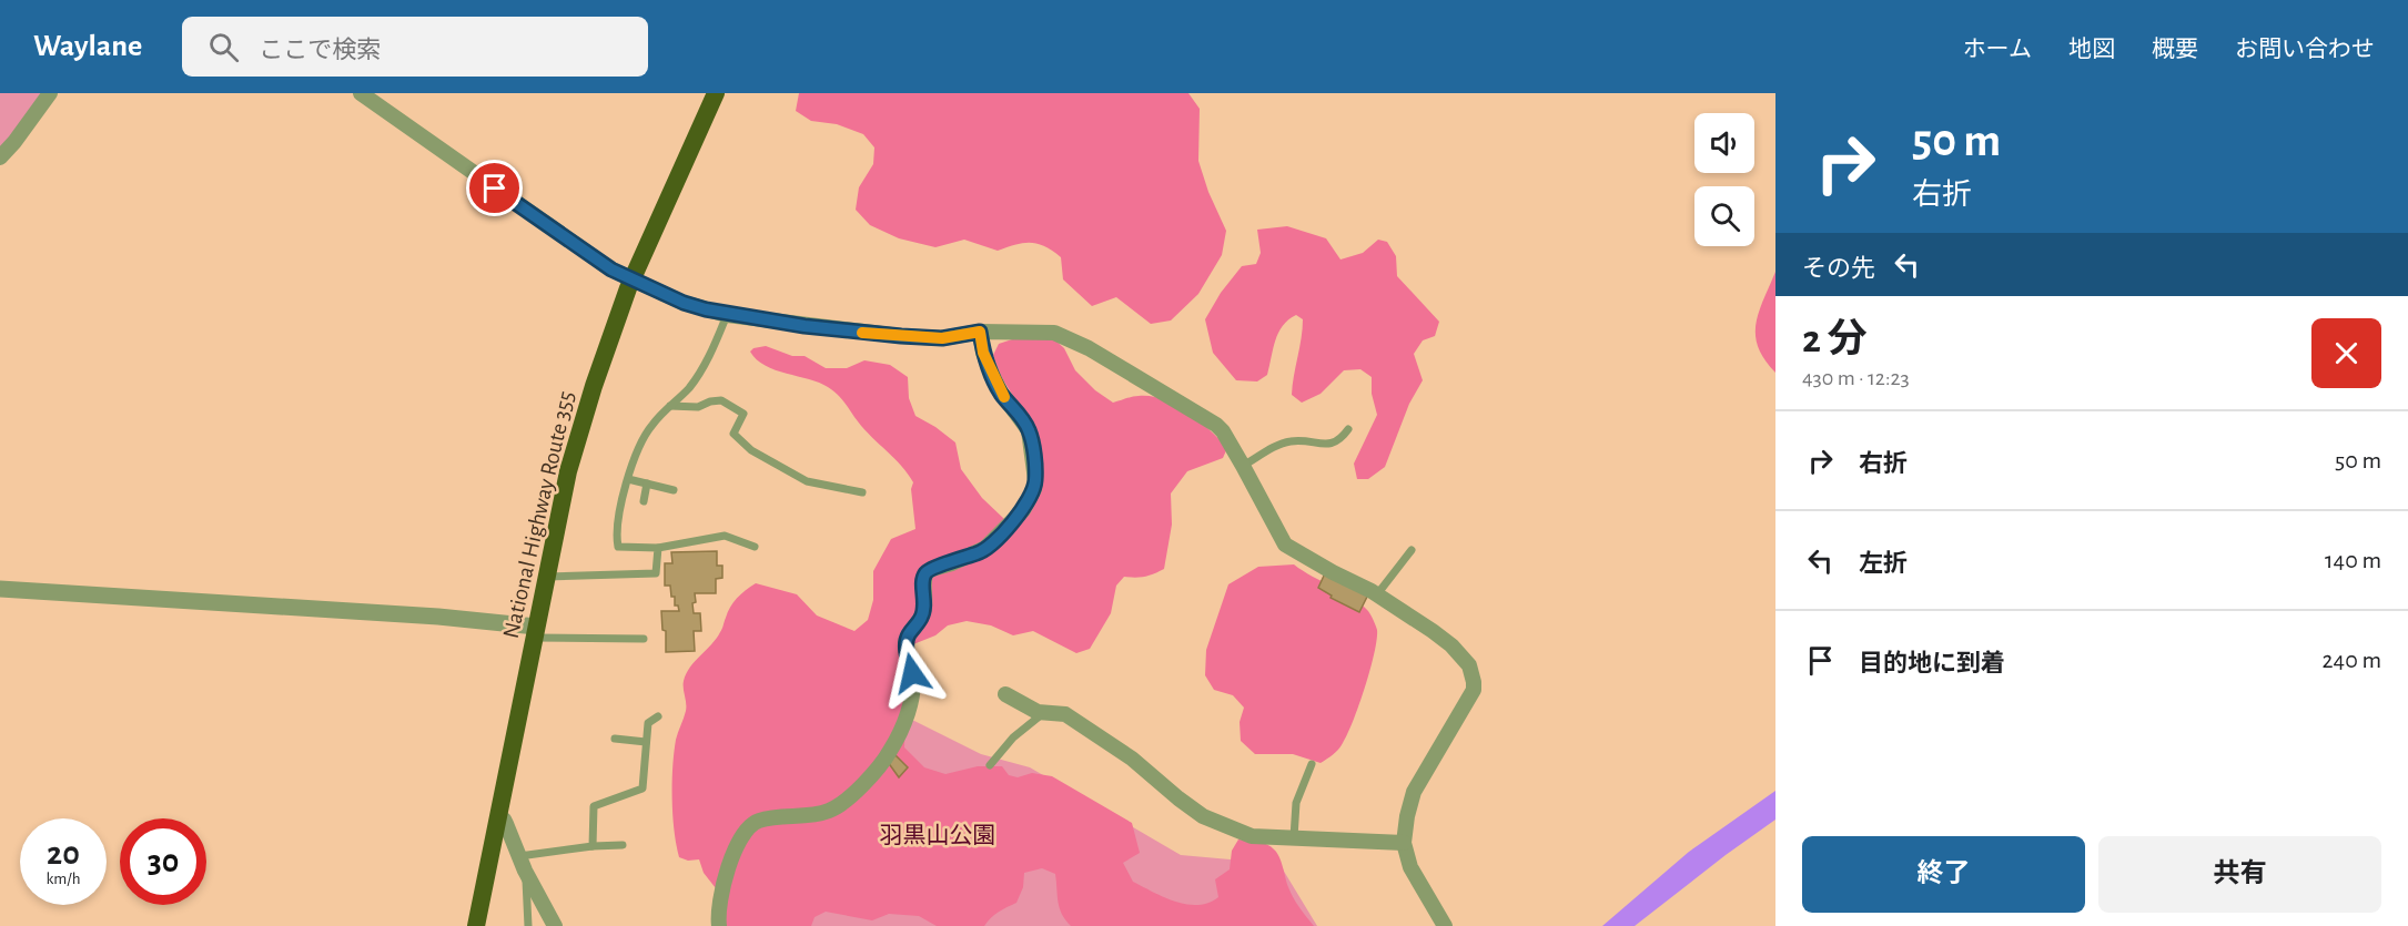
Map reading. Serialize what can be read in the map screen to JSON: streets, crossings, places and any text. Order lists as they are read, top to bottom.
{
  "streets": {
    "highway": ["National Highway Route 355"]
  },
  "parks": ["羽黒山公園"],
  "page": {
    "header": "Waylane",
    "search": "ここで検索",
    "nav": [
      "ホーム",
      "地図",
      "概要",
      "お問い合わせ"
    ],
    "turn": ["50 m", "右折"],
    "then": "その先",
    "heading": ["2 分", "430 m · 12:23"],
    "list": [
      {
        "name": "右折",
        "value": "50 m"
      },
      {
        "name": "左折",
        "value": "140 m"
      },
      {
        "name": "目的地に到着",
        "value": "240 m"
      }
    ],
    "speed": "20 km/h",
    "limit": "30",
    "buttons": ["終了", "共有"]
  }
}
